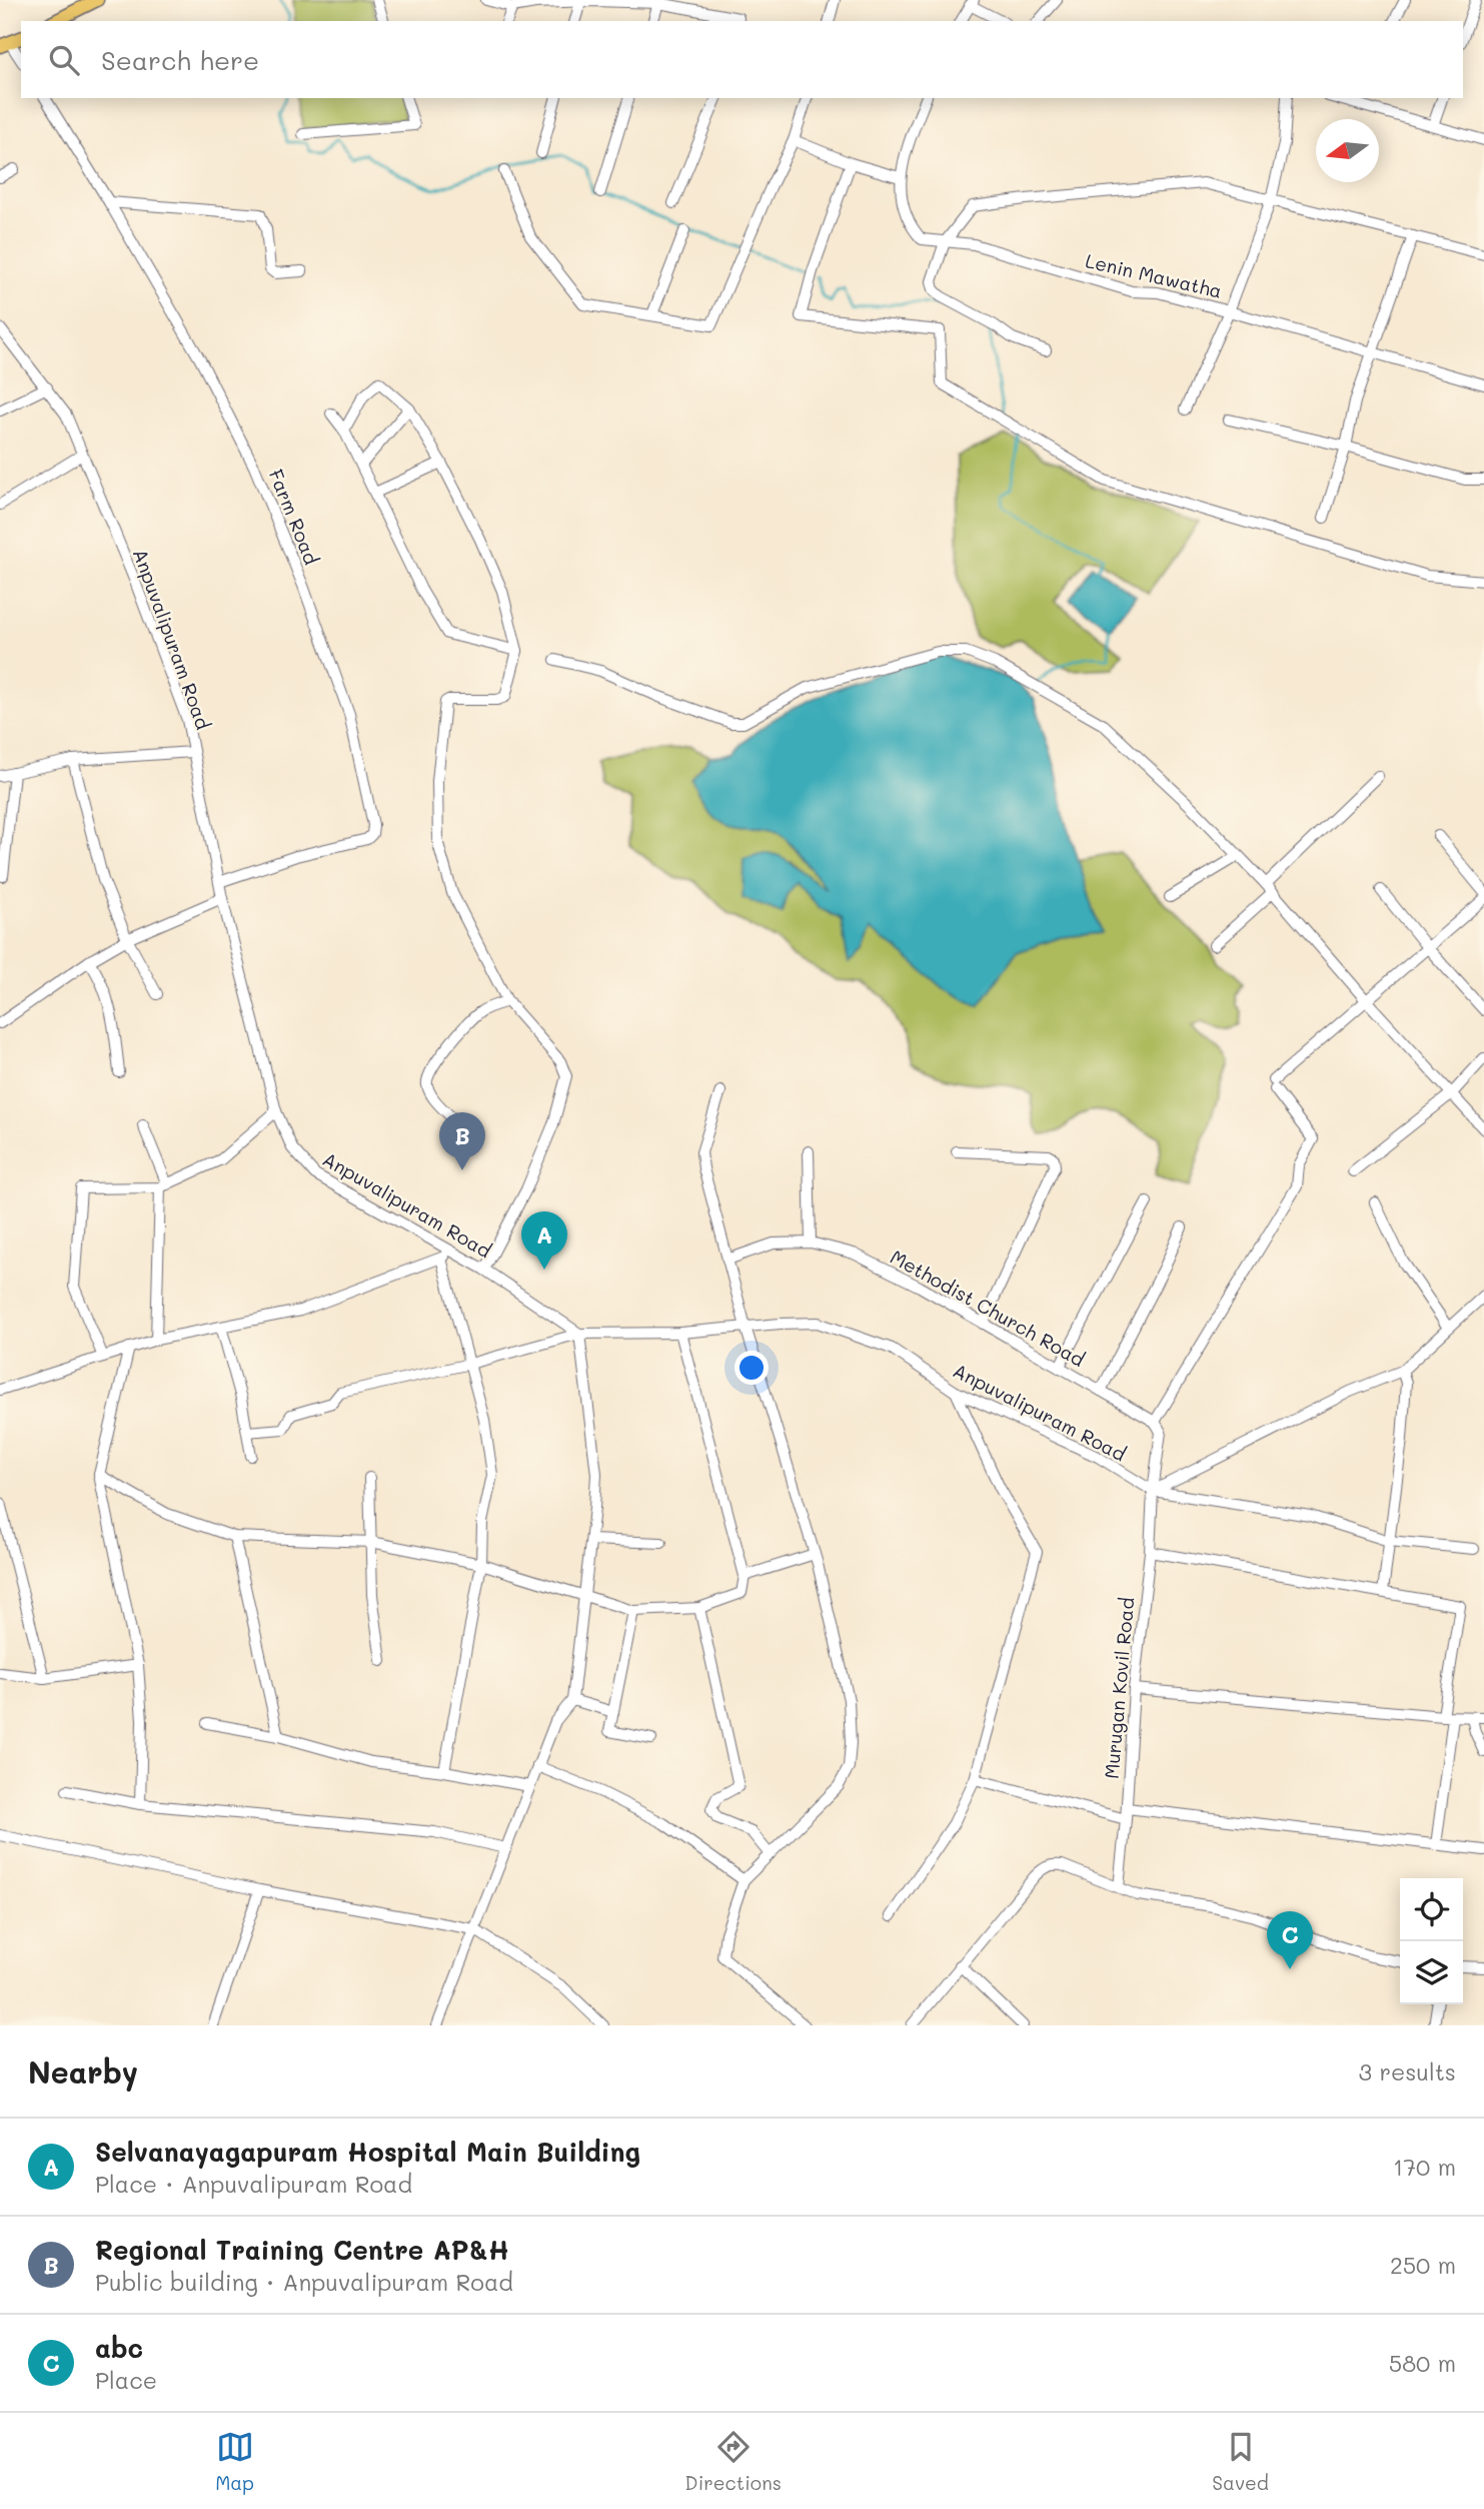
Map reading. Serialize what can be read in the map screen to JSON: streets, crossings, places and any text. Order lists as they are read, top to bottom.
{
  "streets": {
    "street": [
      "Lenin Mawatha",
      "Farm Road",
      "Anpuvalipuram Road",
      "Methodist Church Road",
      "Murugan Kovil Road"
    ]
  },
  "crossings": [
    ["Farm Road", "Anpuvalipuram Road"],
    ["Anpuvalipuram Road", "Murugan Kovil Road"]
  ],
  "north": "left",
  "page": {
    "search": "Search here",
    "pins": ["B", "A", "C"],
    "heading": ["Nearby", "3 results"],
    "list": [
      {
        "mark": "A",
        "name": "Selvanayagapuram Hospital Main Building",
        "note": "Place · Anpuvalipuram Road",
        "value": "170 m"
      },
      {
        "mark": "B",
        "name": "Regional Training Centre AP&H",
        "note": "Public building · Anpuvalipuram Road",
        "value": "250 m"
      },
      {
        "mark": "C",
        "name": "abc",
        "note": "Place",
        "value": "580 m"
      }
    ],
    "nav": ["Map", "Directions", "Saved"]
  }
}
